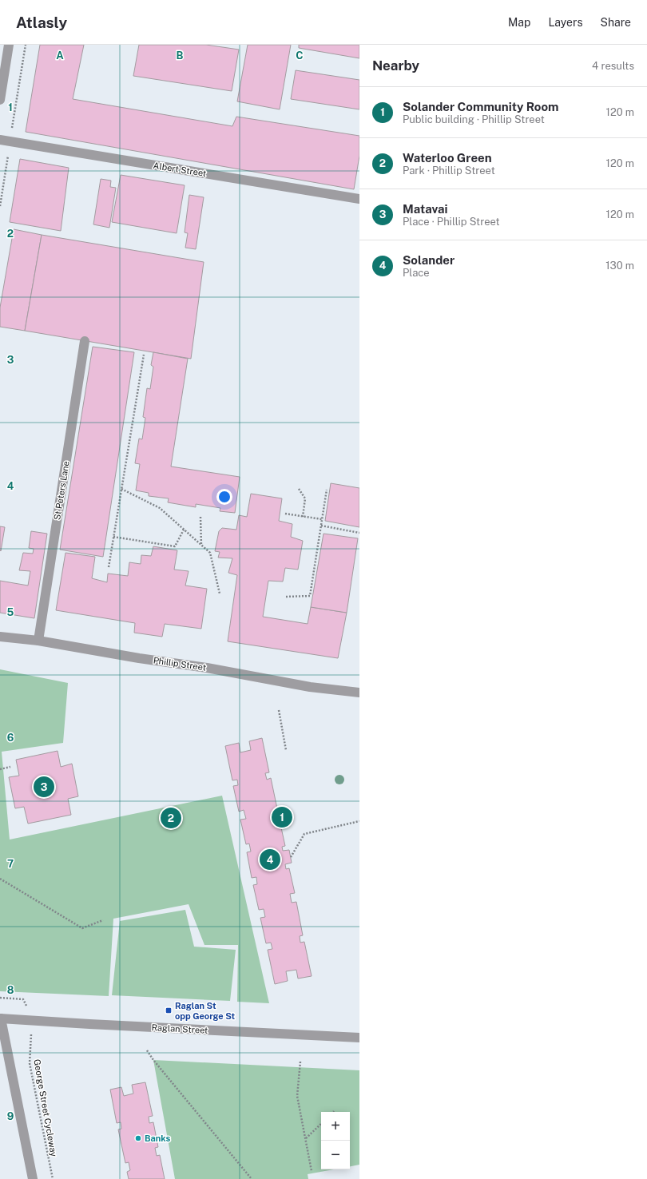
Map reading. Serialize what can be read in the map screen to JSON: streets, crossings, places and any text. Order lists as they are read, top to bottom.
{
  "streets": {
    "street": [
      "Albert Street",
      "St Peters Lane",
      "Phillip Street",
      "Raglan Street"
    ],
    "path": ["George Street Cycleway"]
  },
  "crossings": [
    ["St Peters Lane", "Phillip Street"],
    ["Raglan Street", "George Street Cycleway"]
  ],
  "places": {
    "transit": ["Raglan St opp George St"],
    "other": ["Banks"]
  },
  "page": {
    "header": "Atlasly",
    "nav": ["Map", "Layers", "Share"],
    "heading": ["Nearby", "4 results"],
    "list": [
      {
        "mark": "1",
        "name": "Solander Community Room",
        "note": "Public building · Phillip Street",
        "value": "120 m"
      },
      {
        "mark": "2",
        "name": "Waterloo Green",
        "note": "Park · Phillip Street",
        "value": "120 m"
      },
      {
        "mark": "3",
        "name": "Matavai",
        "note": "Place · Phillip Street",
        "value": "120 m"
      },
      {
        "mark": "4",
        "name": "Solander",
        "note": "Place",
        "value": "130 m"
      }
    ],
    "pins": [
      "3",
      "1",
      "2",
      "4"
    ],
    "map_buttons": ["+", "−"]
  },
  "grid": {
    "columns": ["A", "B", "C"],
    "rows": [
      "1",
      "2",
      "3",
      "4",
      "5",
      "6",
      "7",
      "8",
      "9"
    ]
  }
}
